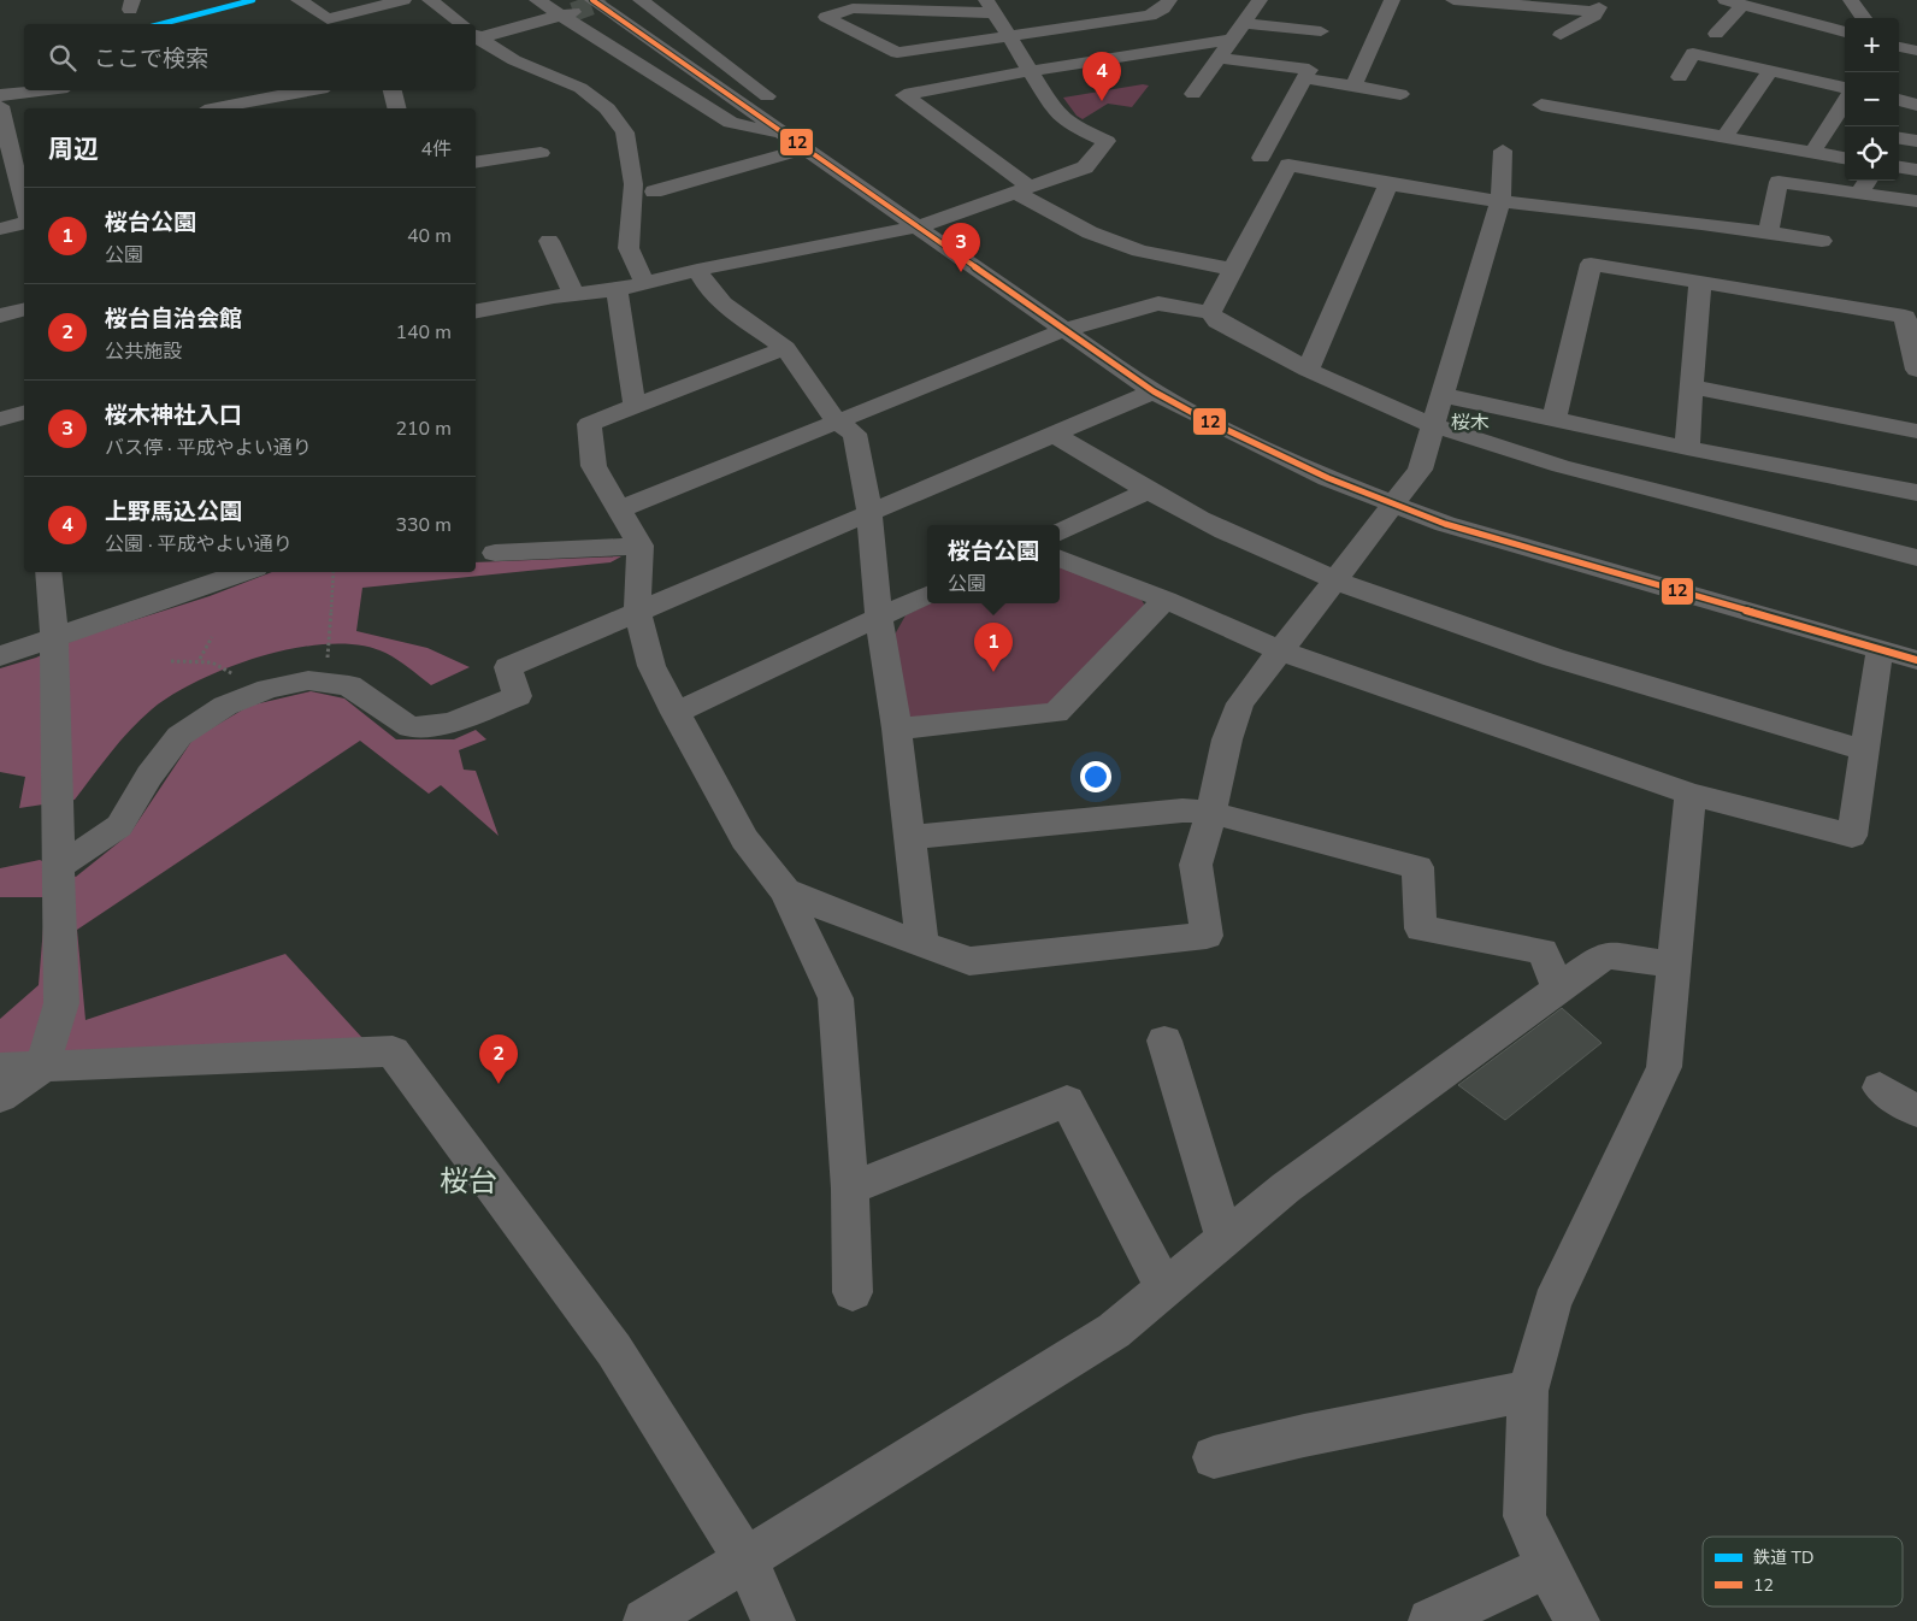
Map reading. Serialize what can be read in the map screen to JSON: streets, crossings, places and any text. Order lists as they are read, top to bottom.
{
  "districts": ["桜木", "桜台"],
  "lines": ["rail line TD", "transit line 12"],
  "legend": ["鉄道 TD", "12"],
  "page": {
    "map_buttons": ["+", "−"],
    "search": "ここで検索",
    "pins": [
      "4",
      "3",
      "1",
      "2"
    ],
    "heading": ["周辺", "4件"],
    "list": [
      {
        "mark": "1",
        "name": "桜台公園",
        "note": "公園",
        "value": "40 m"
      },
      {
        "mark": "2",
        "name": "桜台自治会館",
        "note": "公共施設",
        "value": "140 m"
      },
      {
        "mark": "3",
        "name": "桜木神社入口",
        "note": "バス停 · 平成やよい通り",
        "value": "210 m"
      },
      {
        "mark": "4",
        "name": "上野馬込公園",
        "note": "公園 · 平成やよい通り",
        "value": "330 m"
      }
    ],
    "popup": ["桜台公園", "公園"]
  }
}
